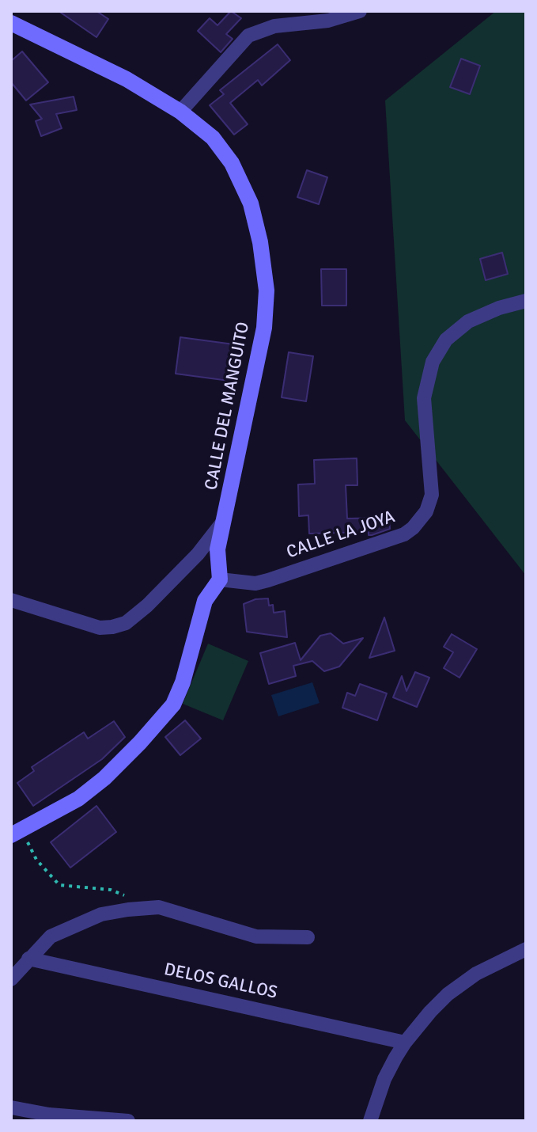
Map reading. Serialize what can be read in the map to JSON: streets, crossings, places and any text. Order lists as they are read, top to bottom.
{
  "streets": {
    "main road": ["CALLE DEL MANGUITO"],
    "street": ["CALLE LA JOYA", "DELOS GALLOS"]
  },
  "crossings": [
    ["CALLE DEL MANGUITO", "CALLE LA JOYA"]
  ]
}
